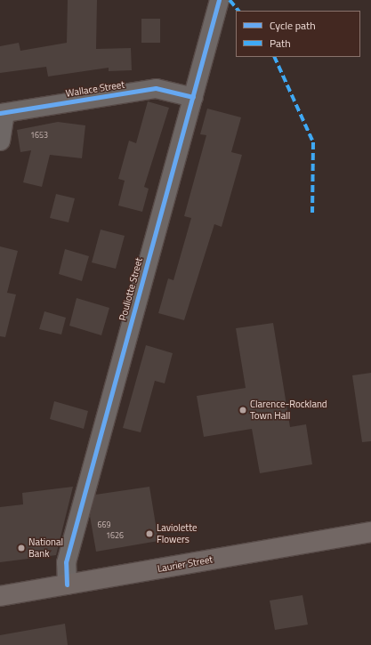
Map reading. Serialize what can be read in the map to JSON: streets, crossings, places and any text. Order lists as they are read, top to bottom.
{
  "streets": {
    "main road": ["Laurier Street"],
    "street": ["Wallace Street", "Pouliotte Street"]
  },
  "crossings": [
    ["Wallace Street", "Pouliotte Street"],
    ["Pouliotte Street", "Laurier Street"]
  ],
  "places": ["Clarence-Rockland Town Hall", "Laviolette Flowers", "National Bank"],
  "house_numbers": ["1653", "669", "1626"],
  "legend": ["Cycle path", "Path"]
}
